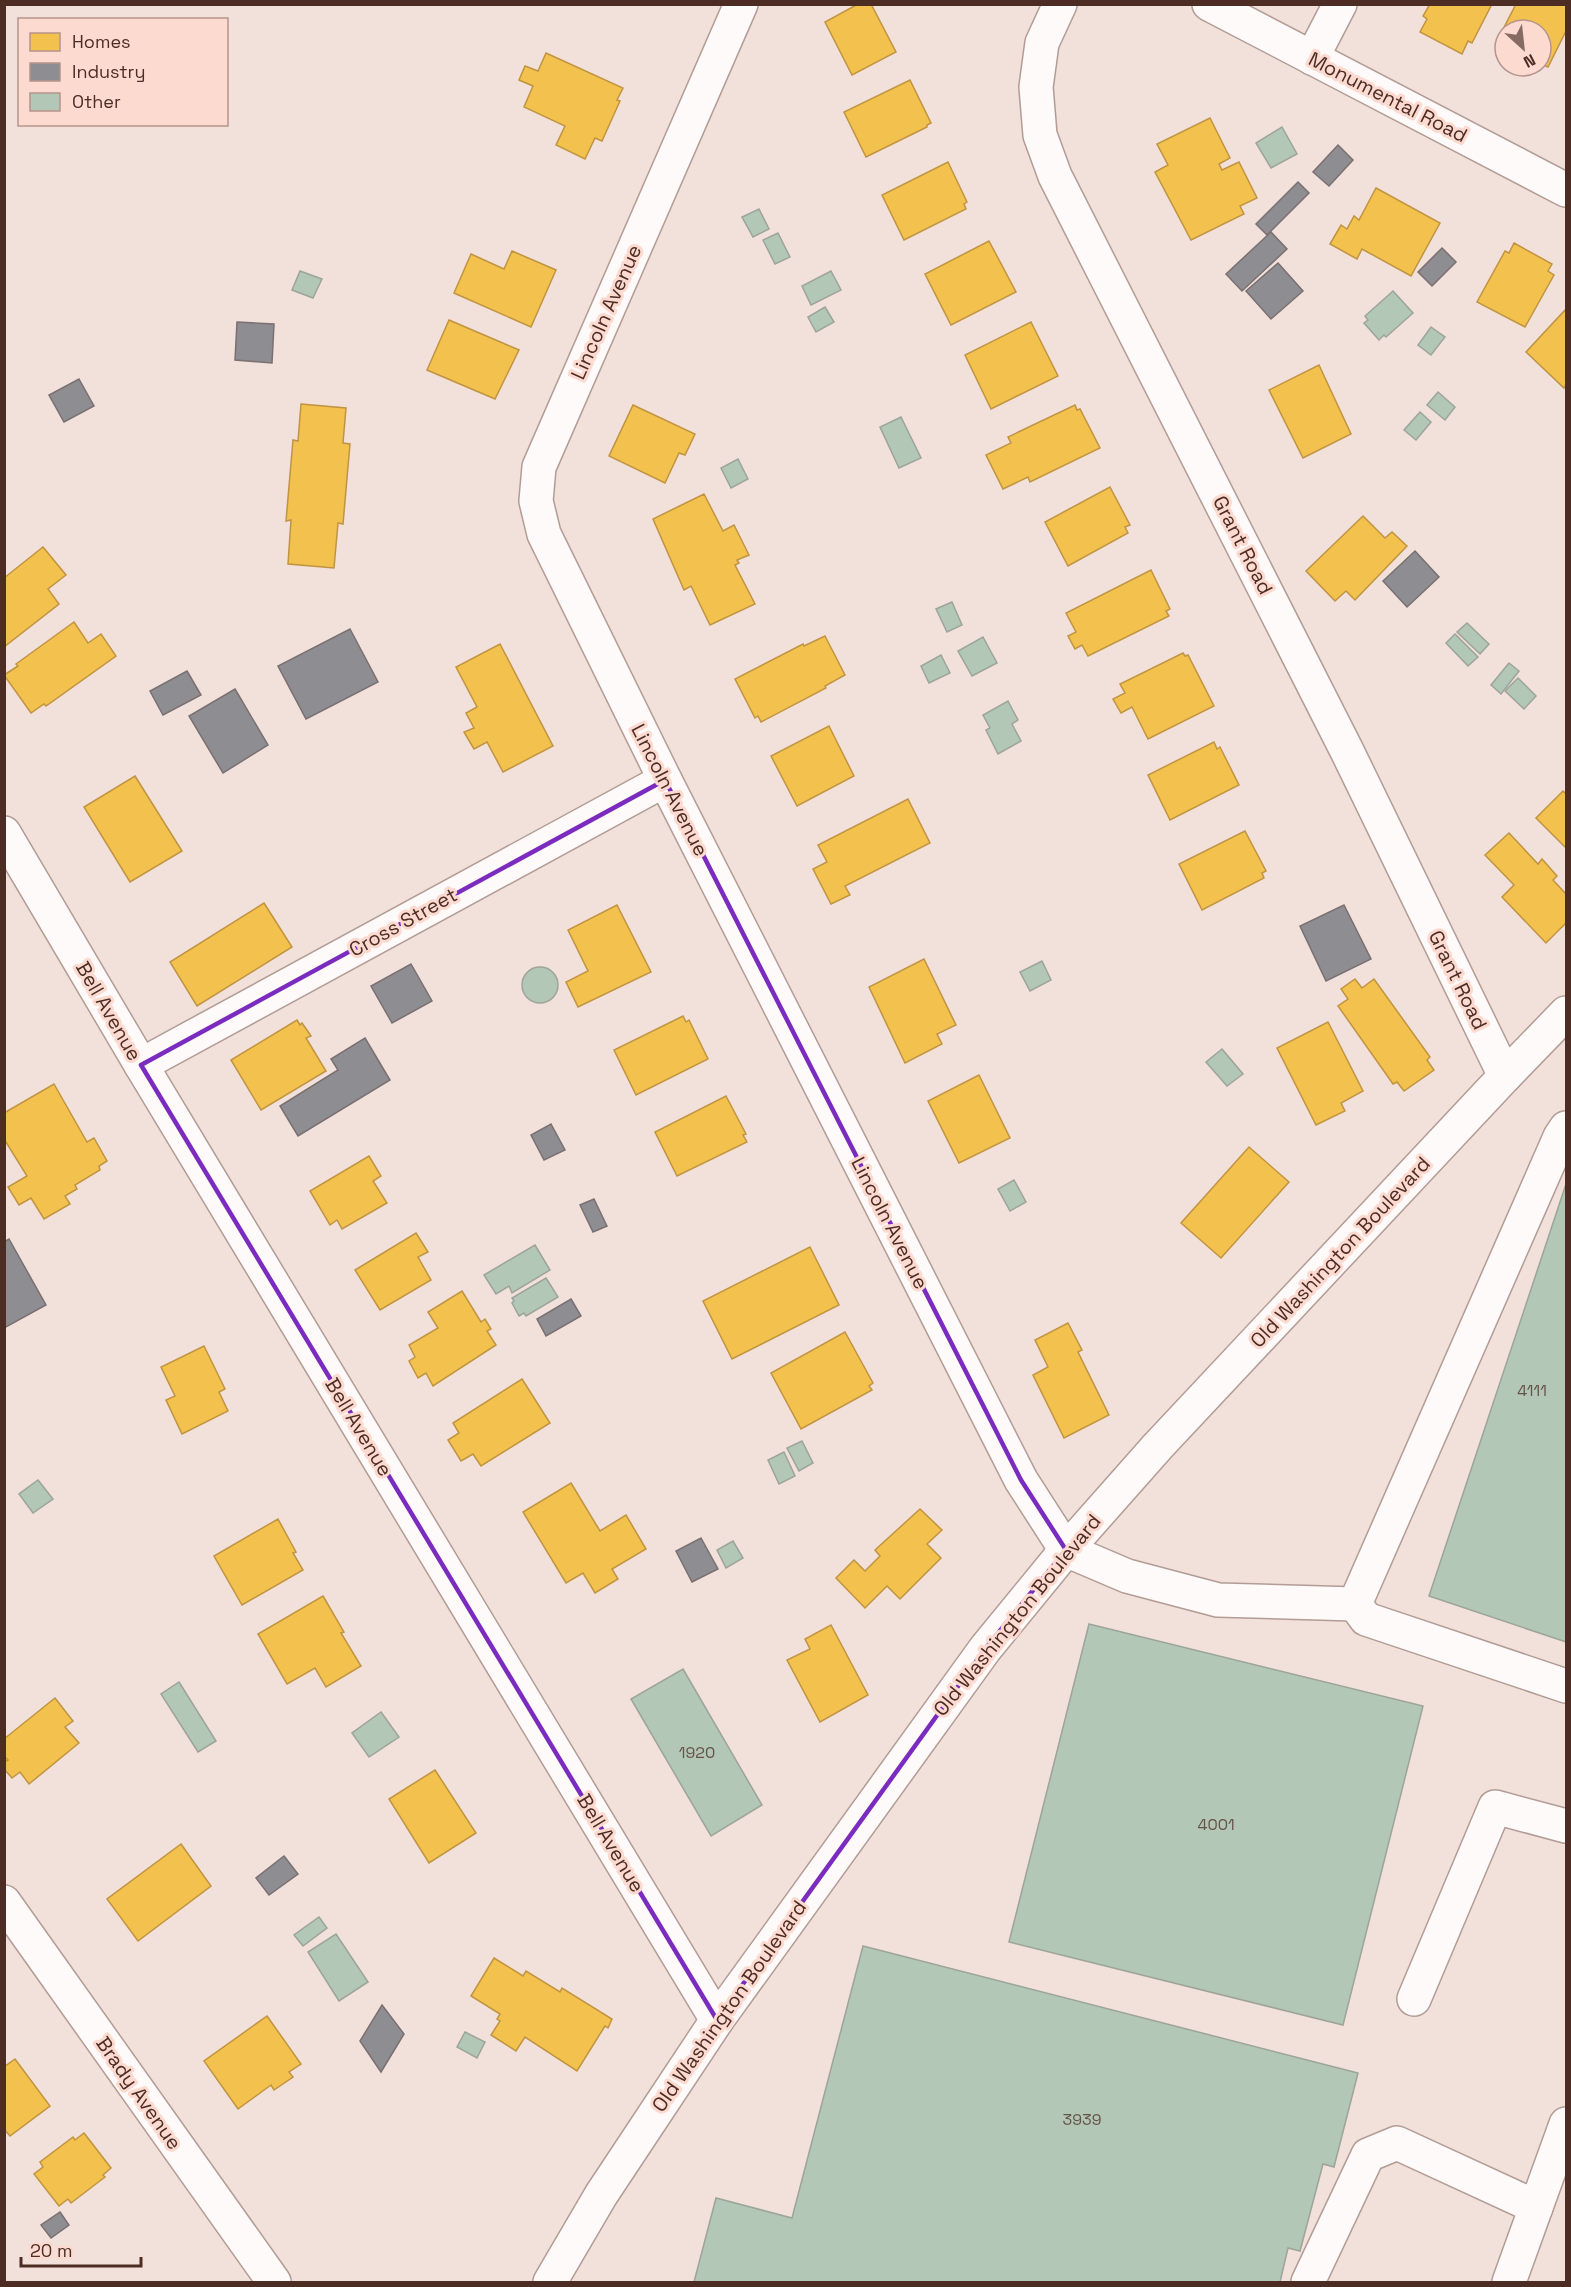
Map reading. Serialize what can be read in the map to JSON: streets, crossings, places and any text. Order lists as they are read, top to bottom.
{
  "streets": {
    "street": [
      "Monumental Road",
      "Lincoln Avenue",
      "Grant Road",
      "Cross Street",
      "Bell Avenue",
      "Old Washington Boulevard",
      "Brady Avenue"
    ]
  },
  "crossings": [
    ["Lincoln Avenue", "Cross Street"],
    ["Lincoln Avenue", "Old Washington Boulevard"],
    ["Grant Road", "Old Washington Boulevard"],
    ["Cross Street", "Bell Avenue"],
    ["Bell Avenue", "Old Washington Boulevard"]
  ],
  "house_numbers": [
    "4111",
    "1920",
    "4001",
    "3939"
  ],
  "legend": ["Homes", "Industry", "Other"],
  "scale_bar": "20 m",
  "north": "bottom right"
}
